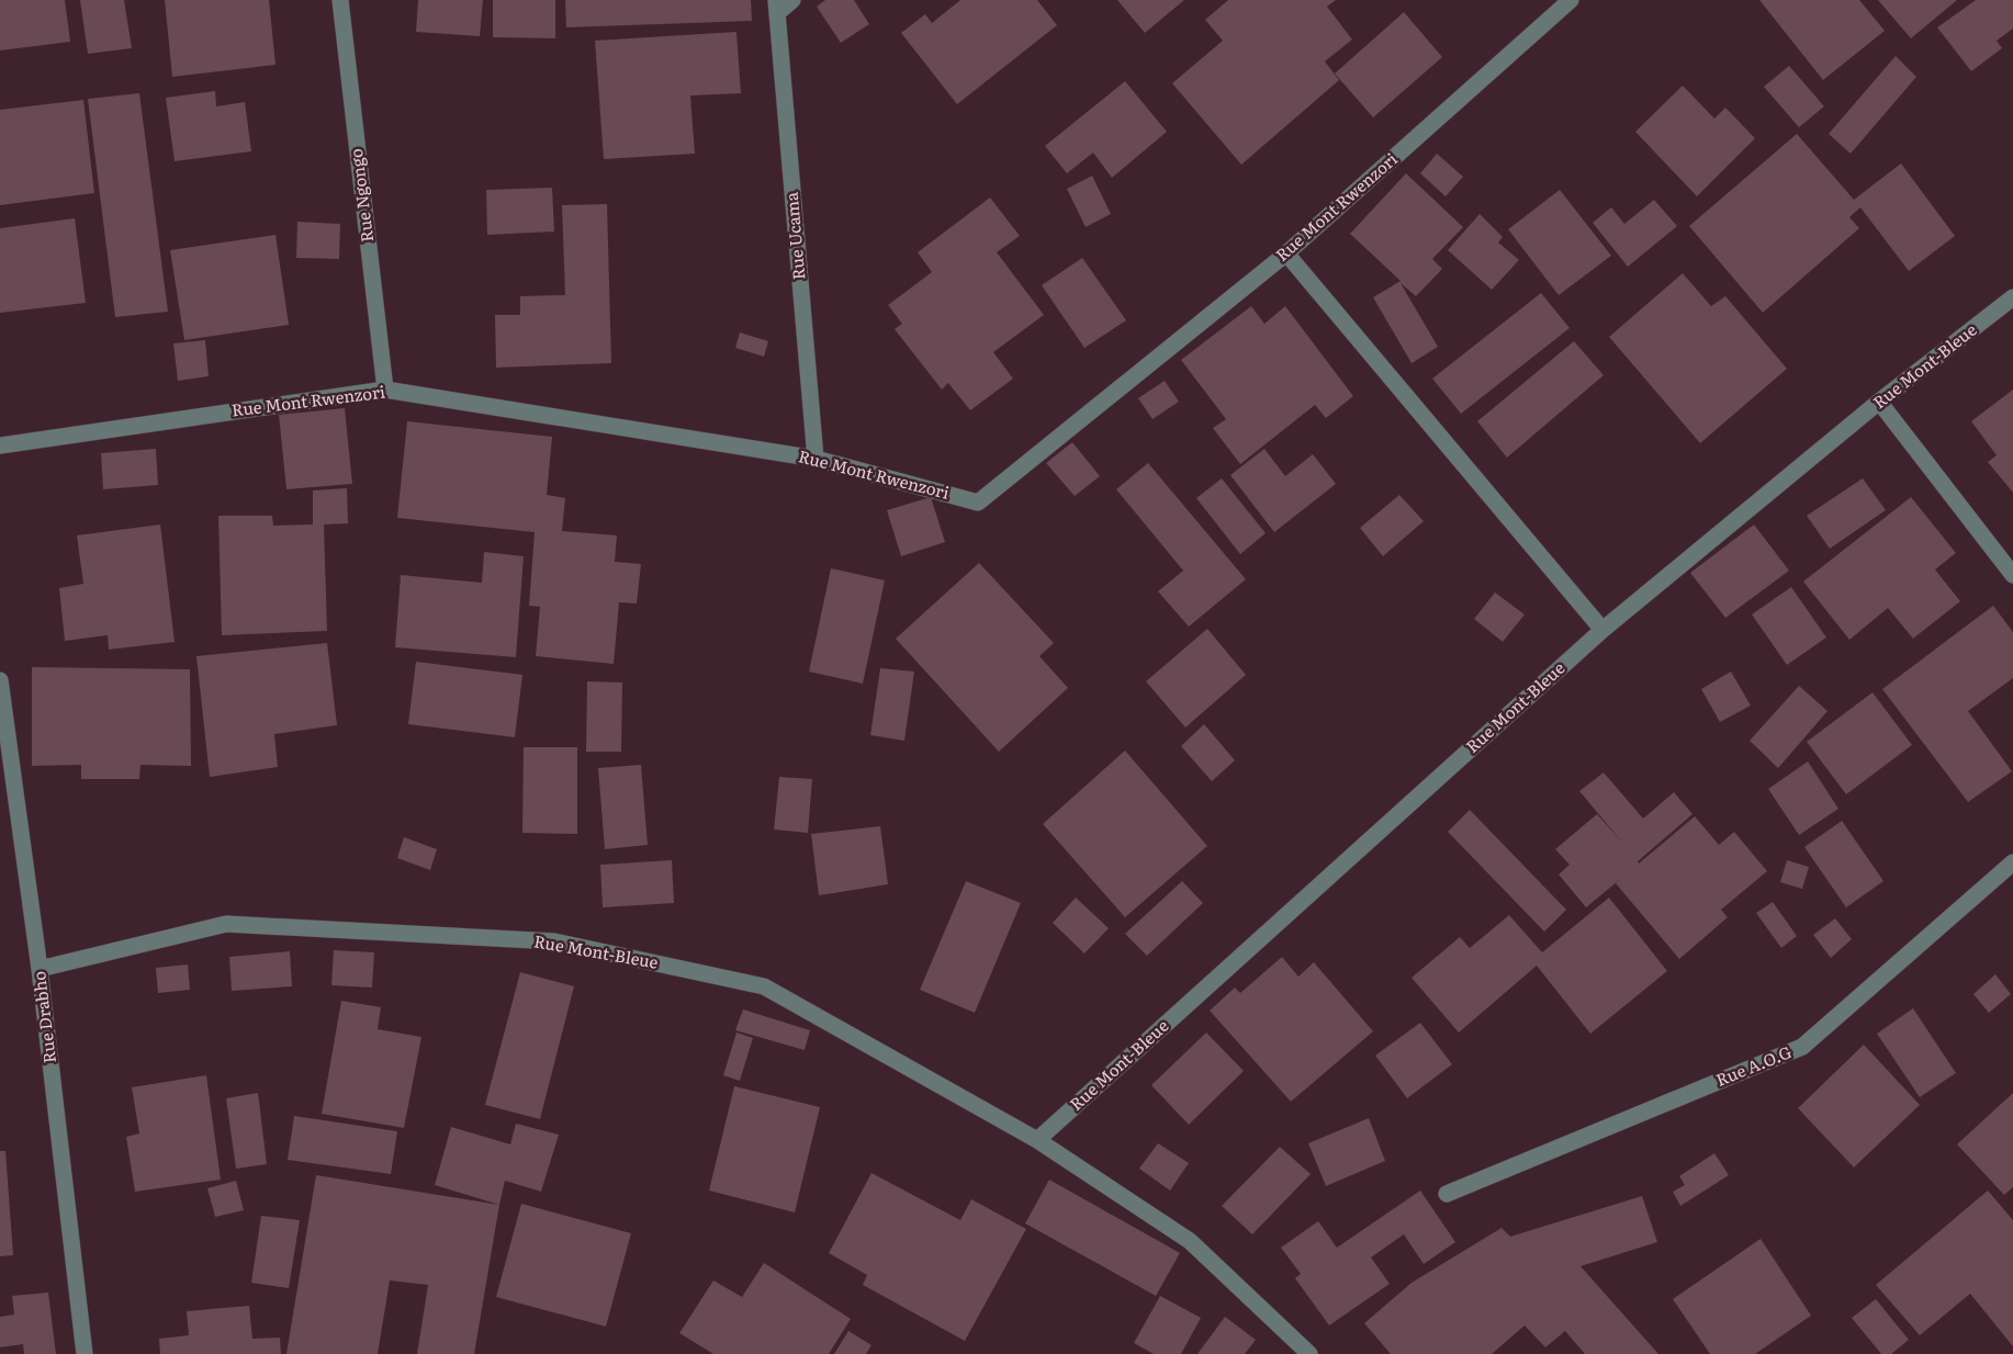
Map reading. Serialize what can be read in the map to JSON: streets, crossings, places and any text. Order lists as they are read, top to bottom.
{
  "streets": {
    "street": [
      "Rue Ngongo",
      "Rue Mont Rwenzori",
      "Rue Ucama",
      "Rue Mont-Bleue",
      "Rue Drabho",
      "Rue A.O.G"
    ]
  },
  "crossings": [
    ["Rue Ngongo", "Rue Mont Rwenzori"],
    ["Rue Mont Rwenzori", "Rue Ucama"],
    ["Rue Mont-Bleue", "Rue Drabho"]
  ]
}
